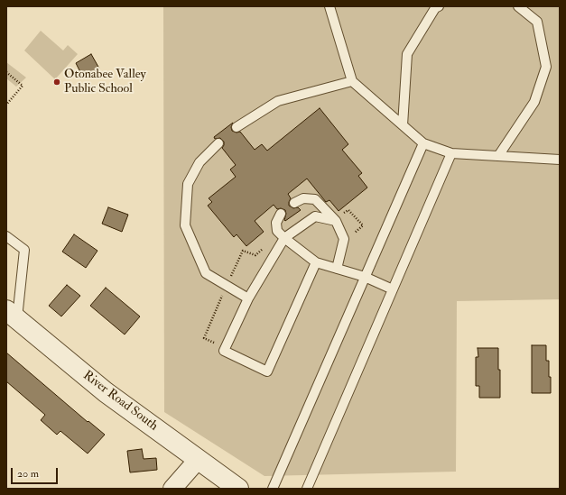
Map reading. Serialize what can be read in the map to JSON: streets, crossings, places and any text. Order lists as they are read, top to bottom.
{
  "streets": {
    "street": ["River Road South"]
  },
  "places": ["Otonabee Valley Public School"],
  "scale_bar": "20 m"
}
